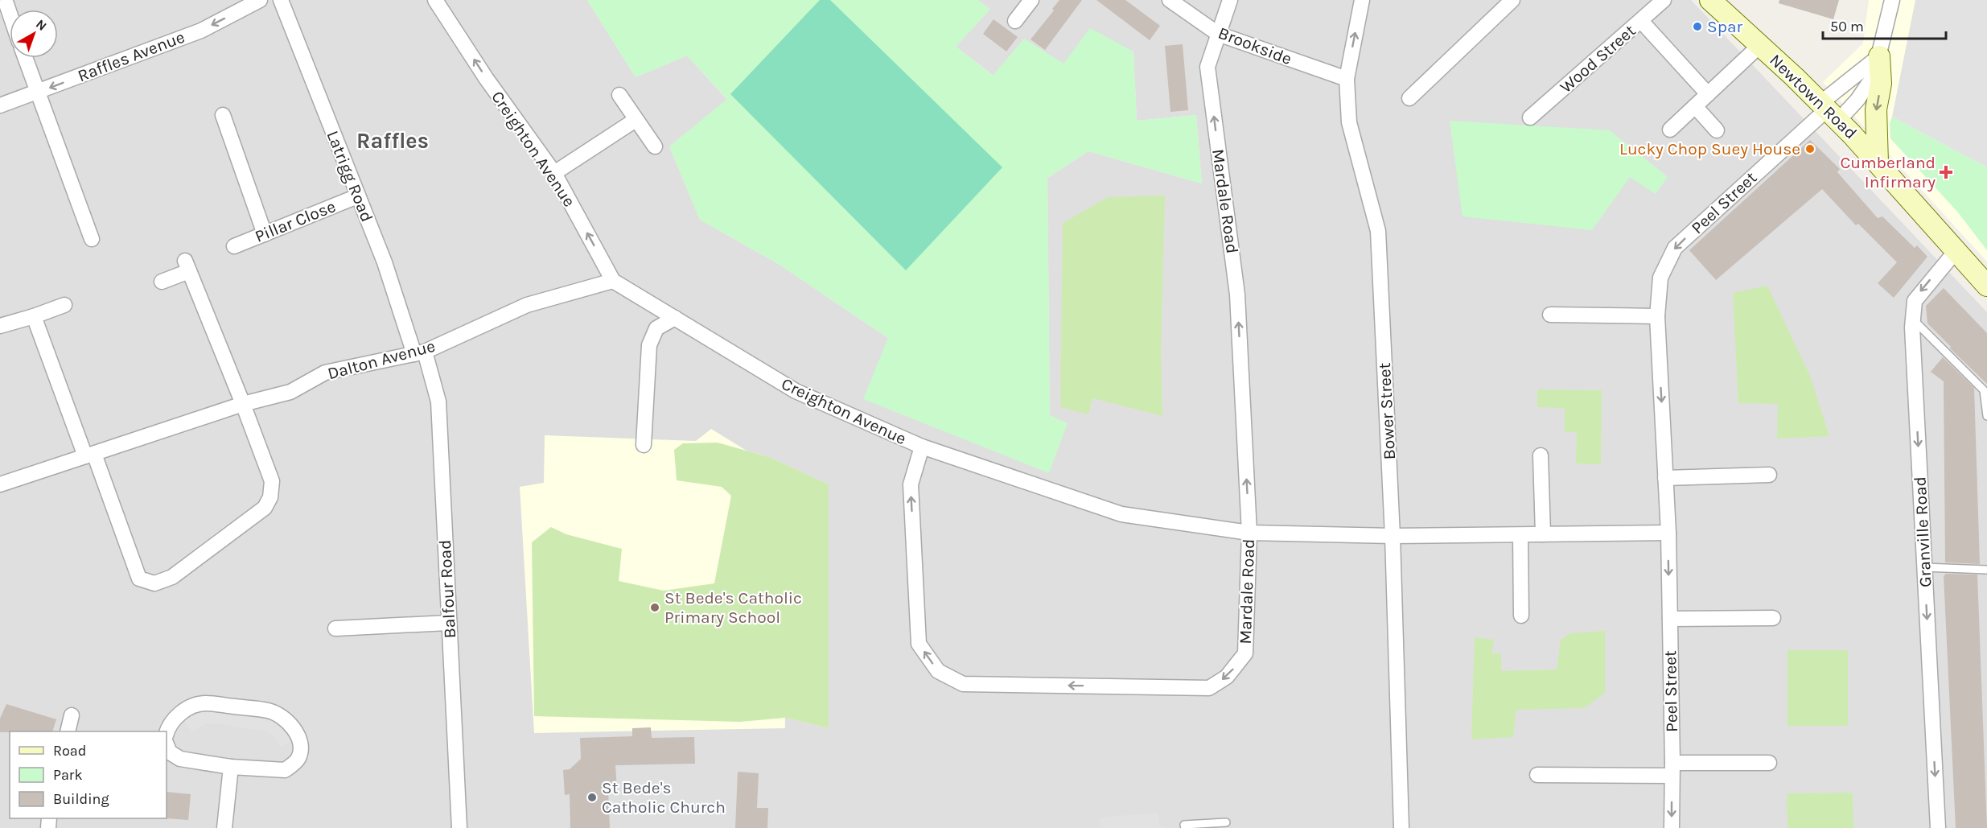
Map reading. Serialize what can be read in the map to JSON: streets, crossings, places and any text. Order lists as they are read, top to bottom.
{
  "streets": {
    "main road": ["Newtown Road"],
    "street": [
      "Brookside",
      "Raffles Avenue",
      "Wood Street",
      "Creighton Avenue",
      "Latrigg Road",
      "Mardale Road",
      "Peel Street",
      "Pillar Close",
      "Dalton Avenue",
      "Bower Street",
      "Granville Road",
      "Balfour Road"
    ]
  },
  "crossings": [
    ["Brookside", "Mardale Road"],
    ["Brookside", "Bower Street"],
    ["Newtown Road", "Peel Street"],
    ["Newtown Road", "Granville Road"],
    ["Creighton Avenue", "Mardale Road"],
    ["Creighton Avenue", "Peel Street"],
    ["Creighton Avenue", "Dalton Avenue"],
    ["Creighton Avenue", "Bower Street"],
    ["Latrigg Road", "Pillar Close"],
    ["Latrigg Road", "Dalton Avenue"],
    ["Latrigg Road", "Balfour Road"],
    ["Dalton Avenue", "Balfour Road"]
  ],
  "one_way": ["Raffles Avenue", "Peel Street", "Granville Road"],
  "districts": ["Raffles"],
  "places": {
    "other": [
      "Spar",
      "Lucky Chop Suey House",
      "St Bede's Catholic Primary School",
      "St Bede's Catholic Church"
    ],
    "health": ["Cumberland Infirmary"]
  },
  "legend": ["Road", "Park", "Building"],
  "scale_bar": "50 m",
  "north": "top right"
}
